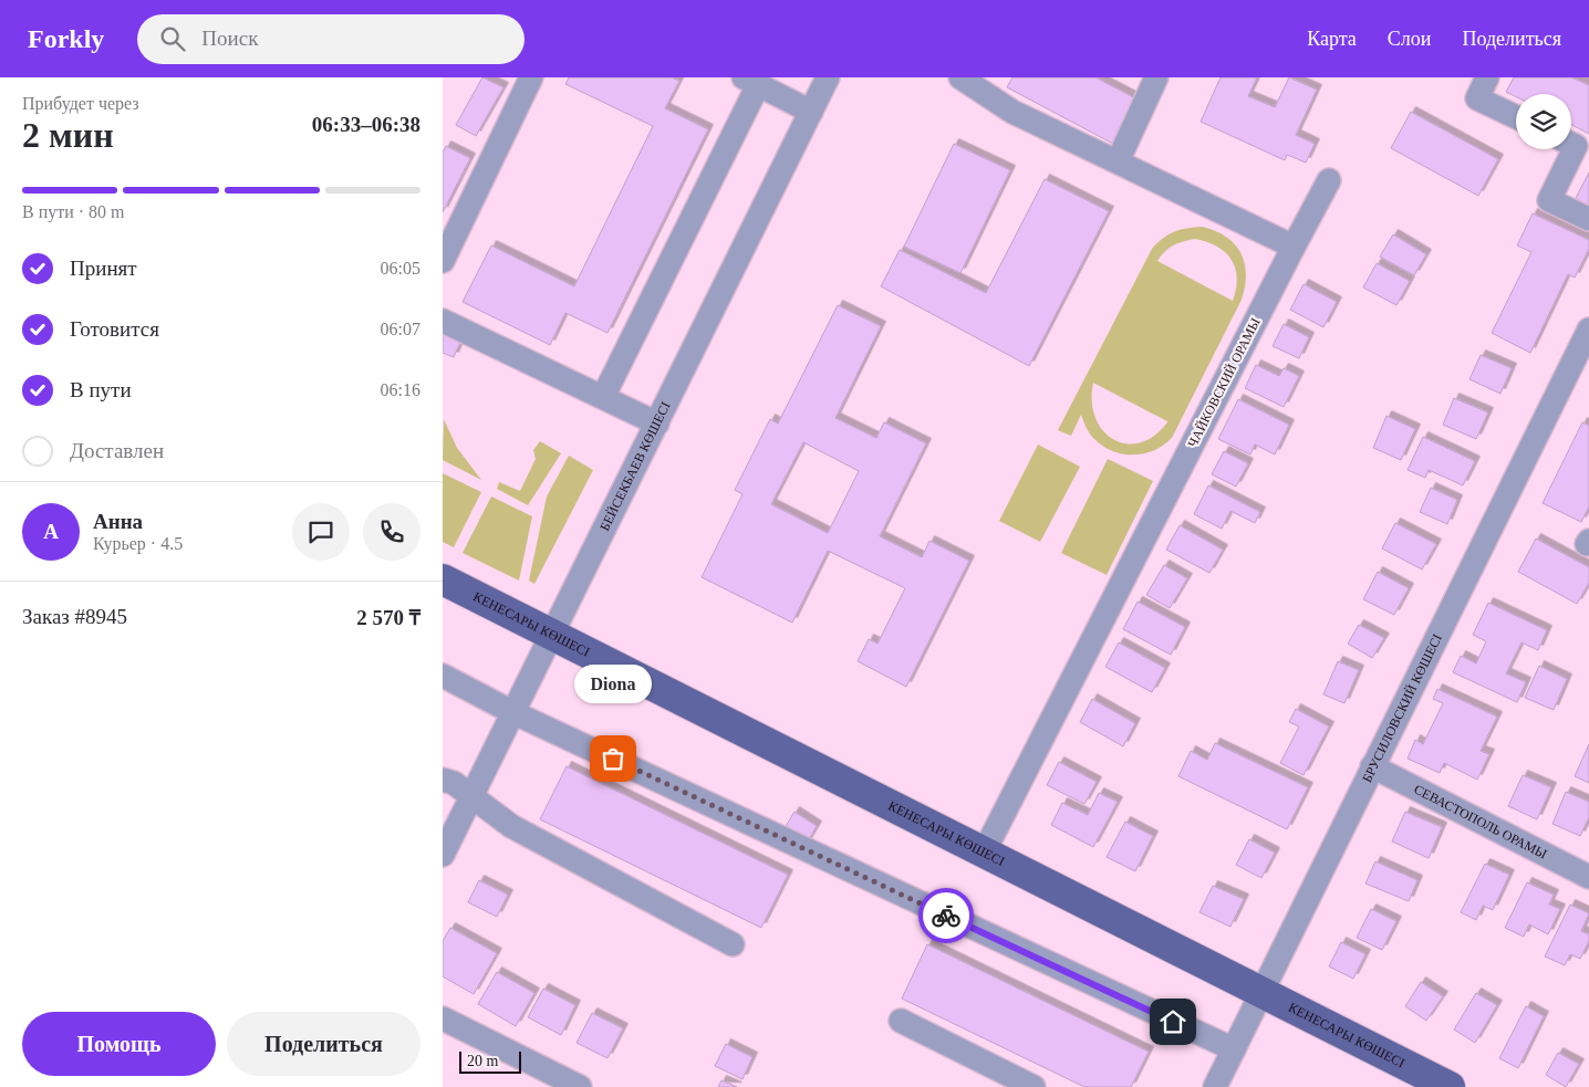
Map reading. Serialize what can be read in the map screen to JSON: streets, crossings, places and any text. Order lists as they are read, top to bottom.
{
  "streets": {
    "main road": ["КЕНЕСАРЫ КӨШЕСІ"],
    "street": [
      "ЧАЙКОВСКИЙ ОРАМЫ",
      "БЕЙСЕКБАЕВ КӨШЕСІ",
      "БРУСИЛОВСКИЙ КӨШЕСІ",
      "СЕВАСТОПОЛЬ ОРАМЫ"
    ]
  },
  "crossings": [
    ["ЧАЙКОВСКИЙ ОРАМЫ", "КЕНЕСАРЫ КӨШЕСІ"],
    ["БЕЙСЕКБАЕВ КӨШЕСІ", "КЕНЕСАРЫ КӨШЕСІ"],
    ["КЕНЕСАРЫ КӨШЕСІ", "БРУСИЛОВСКИЙ КӨШЕСІ"],
    ["БРУСИЛОВСКИЙ КӨШЕСІ", "СЕВАСТОПОЛЬ ОРАМЫ"]
  ],
  "places": ["Diona"],
  "scale_bar": "20 m",
  "page": {
    "header": "Forkly",
    "search": "Поиск",
    "nav": ["Карта", "Слои", "Поделиться"],
    "heading": ["2 мин", "Прибудет через", "06:33–06:38"],
    "panel": [
      "Анна",
      "Курьер · 4.5",
      "Заказ #8945",
      "2 570 ₸"
    ],
    "bar": "В пути · 80 m",
    "list": [
      ["Принят", "06:05"],
      ["Готовится", "06:07"],
      ["В пути", "06:16"],
      "Доставлен"
    ],
    "round": "А",
    "bubble": "Diona",
    "buttons": ["Помощь", "Поделиться"],
    "scale": "20 m"
  }
}
